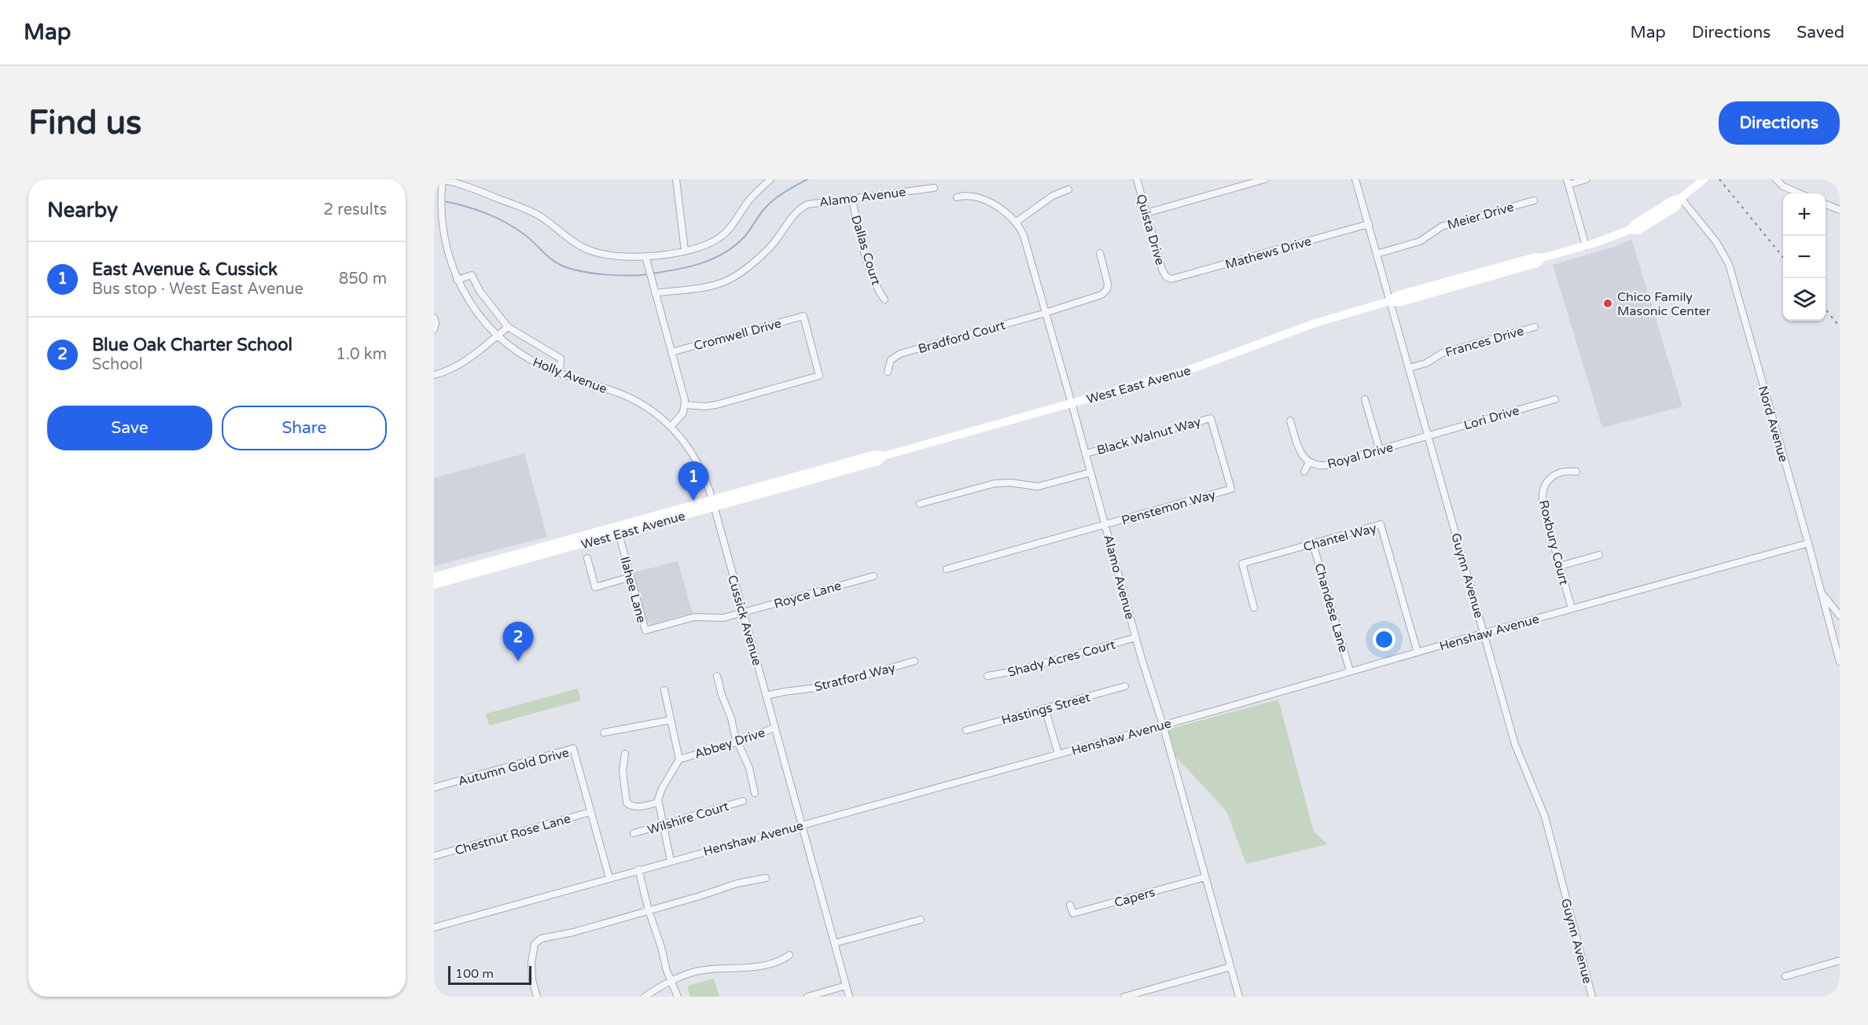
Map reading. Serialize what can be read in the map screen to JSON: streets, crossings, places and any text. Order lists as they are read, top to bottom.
{
  "streets": {
    "main road": ["West East Avenue"],
    "street": [
      "Alamo Avenue",
      "Meier Drive",
      "Quista Drive",
      "Dallas Court",
      "Mathews Drive",
      "Cromwell Drive",
      "Bradford Court",
      "Frances Drive",
      "Holly Avenue",
      "Lori Drive",
      "Nord Avenue",
      "Black Walnut Way",
      "Royal Drive",
      "Penstemon Way",
      "Chantel Way",
      "Roxbury Court",
      "Guynn Avenue",
      "Ilahee Lane",
      "Royce Lane",
      "Chandese Lane",
      "Cussick Avenue",
      "Henshaw Avenue",
      "Shady Acres Court",
      "Stratford Way",
      "Hastings Street",
      "Abbey Drive",
      "Autumn Gold Drive",
      "Wilshire Court",
      "Chestnut Rose Lane",
      "Capers"
    ]
  },
  "crossings": [
    ["Alamo Avenue", "Dallas Court"],
    ["Alamo Avenue", "Bradford Court"],
    ["Alamo Avenue", "West East Avenue"],
    ["Alamo Avenue", "Black Walnut Way"],
    ["Alamo Avenue", "Penstemon Way"],
    ["Alamo Avenue", "Henshaw Avenue"],
    ["Alamo Avenue", "Shady Acres Court"],
    ["Alamo Avenue", "Capers"],
    ["Meier Drive", "Guynn Avenue"],
    ["Quista Drive", "Mathews Drive"],
    ["Mathews Drive", "Guynn Avenue"],
    ["Frances Drive", "Guynn Avenue"],
    ["Holly Avenue", "Cussick Avenue"],
    ["West East Avenue", "Nord Avenue"],
    ["West East Avenue", "Guynn Avenue"],
    ["West East Avenue", "Ilahee Lane"],
    ["West East Avenue", "Cussick Avenue"],
    ["Lori Drive", "Royal Drive"],
    ["Lori Drive", "Guynn Avenue"],
    ["Nord Avenue", "Henshaw Avenue"],
    ["Black Walnut Way", "Penstemon Way"],
    ["Royal Drive", "Guynn Avenue"],
    ["Chantel Way", "Chandese Lane"],
    ["Chantel Way", "Henshaw Avenue"],
    ["Roxbury Court", "Henshaw Avenue"],
    ["Guynn Avenue", "Henshaw Avenue"],
    ["Ilahee Lane", "Royce Lane"],
    ["Ilahee Lane", "Cussick Avenue"],
    ["Royce Lane", "Cussick Avenue"],
    ["Chandese Lane", "Henshaw Avenue"],
    ["Cussick Avenue", "Henshaw Avenue"],
    ["Cussick Avenue", "Stratford Way"],
    ["Cussick Avenue", "Abbey Drive"],
    ["Henshaw Avenue", "Autumn Gold Drive"],
    ["Autumn Gold Drive", "Chestnut Rose Lane"]
  ],
  "places": ["Chico Family Masonic Center"],
  "scale_bar": "100 m",
  "page": {
    "header": "Map",
    "nav": ["Map", "Directions", "Saved"],
    "buttons": [
      "Directions",
      ["Save", "Share"]
    ],
    "title": "Find us",
    "heading": ["Nearby", "2 results"],
    "map_buttons": ["+", "−"],
    "list": [
      {
        "mark": "1",
        "name": "East Avenue & Cussick",
        "note": "Bus stop · West East Avenue",
        "value": "850 m"
      },
      {
        "mark": "2",
        "name": "Blue Oak Charter School",
        "note": "School",
        "value": "1.0 km"
      }
    ],
    "pins": ["1", "2"],
    "scale": "100 m"
  }
}
